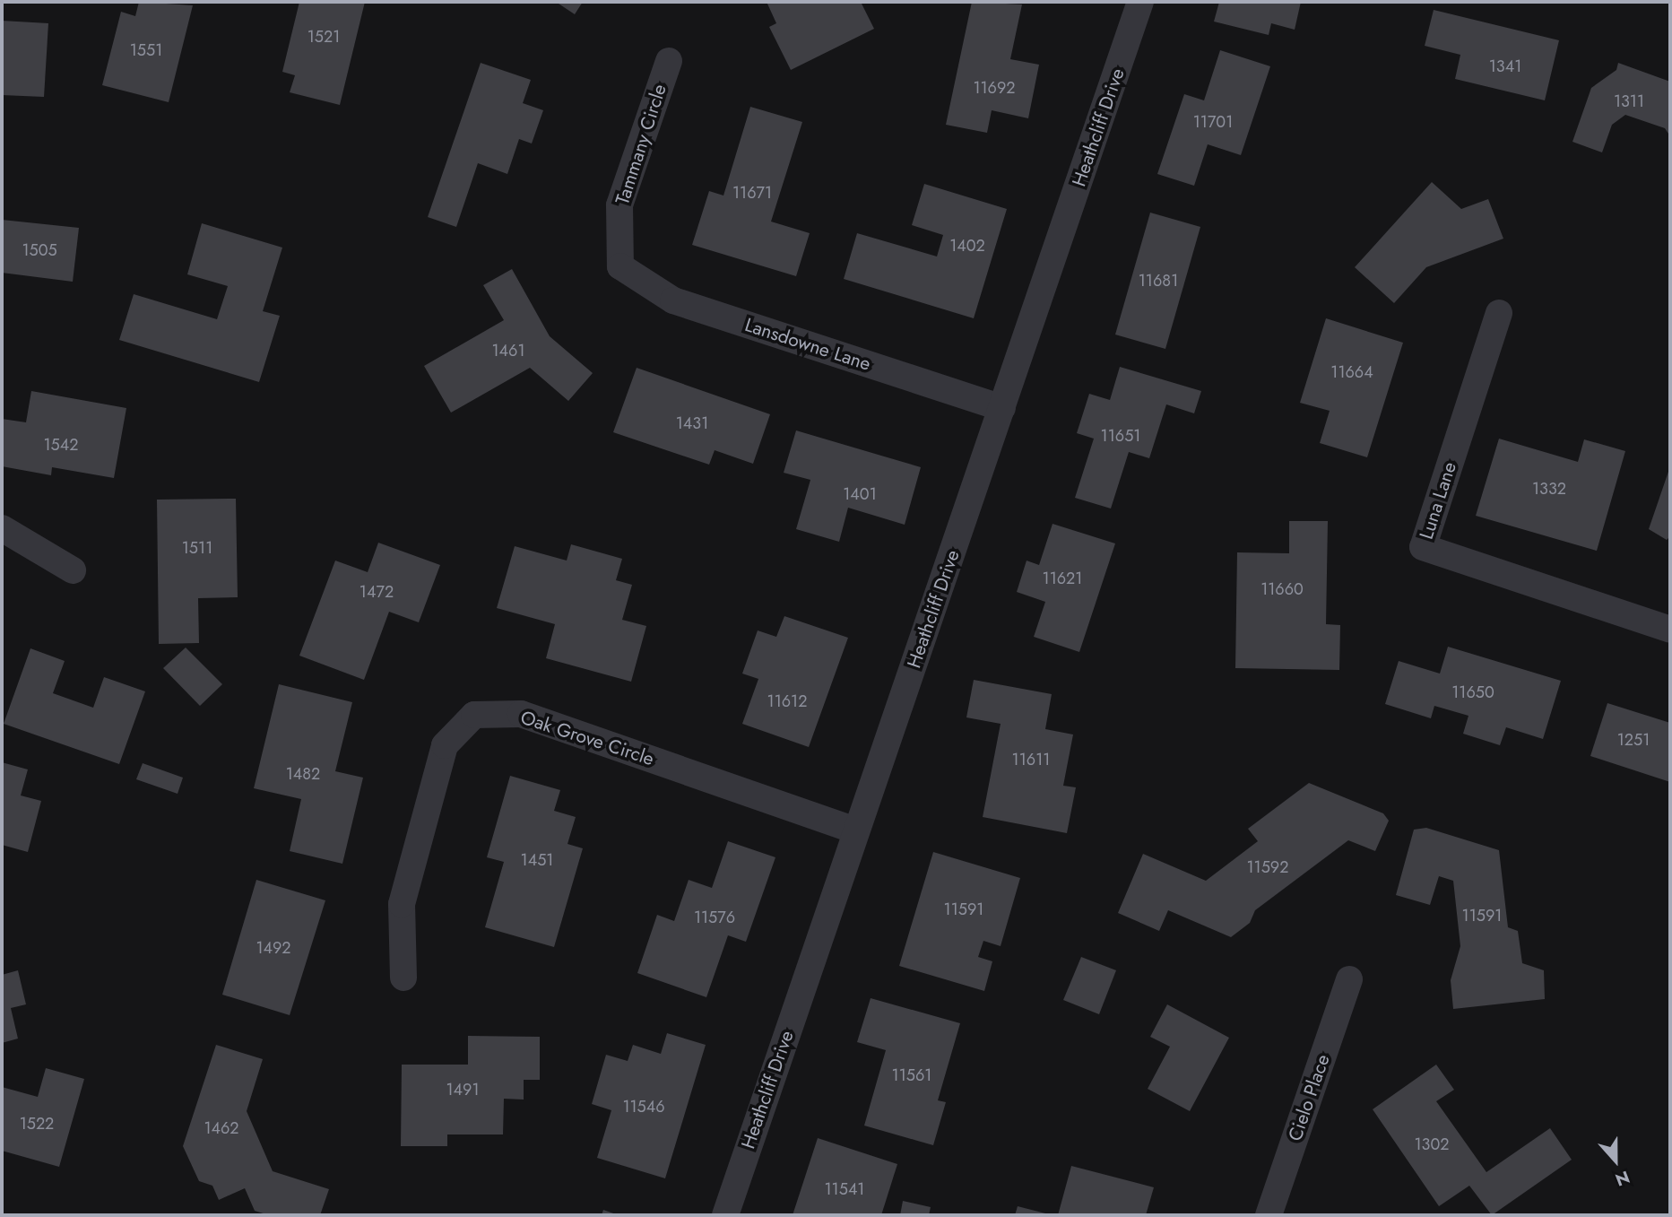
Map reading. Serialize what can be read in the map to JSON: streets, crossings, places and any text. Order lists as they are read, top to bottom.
{
  "streets": {
    "street": [
      "Heathcliff Drive",
      "Tammany Circle",
      "Lansdowne Lane",
      "Luna Lane",
      "Oak Grove Circle",
      "Cielo Place"
    ]
  },
  "crossings": [
    ["Heathcliff Drive", "Lansdowne Lane"],
    ["Heathcliff Drive", "Oak Grove Circle"],
    ["Tammany Circle", "Lansdowne Lane"]
  ],
  "house_numbers": [
    "1521",
    "1551",
    "1341",
    "11692",
    "1311",
    "11701",
    "11671",
    "1402",
    "1505",
    "11681",
    "1461",
    "11664",
    "1431",
    "11651",
    "1542",
    "1332",
    "1401",
    "1511",
    "11621",
    "11660",
    "1472",
    "11650",
    "11612",
    "1251",
    "11611",
    "1482",
    "1451",
    "11592",
    "11591",
    "11591",
    "11576",
    "1492",
    "11561",
    "1491",
    "11546",
    "1522",
    "1462",
    "1302",
    "11541"
  ],
  "north": "bottom"
}
